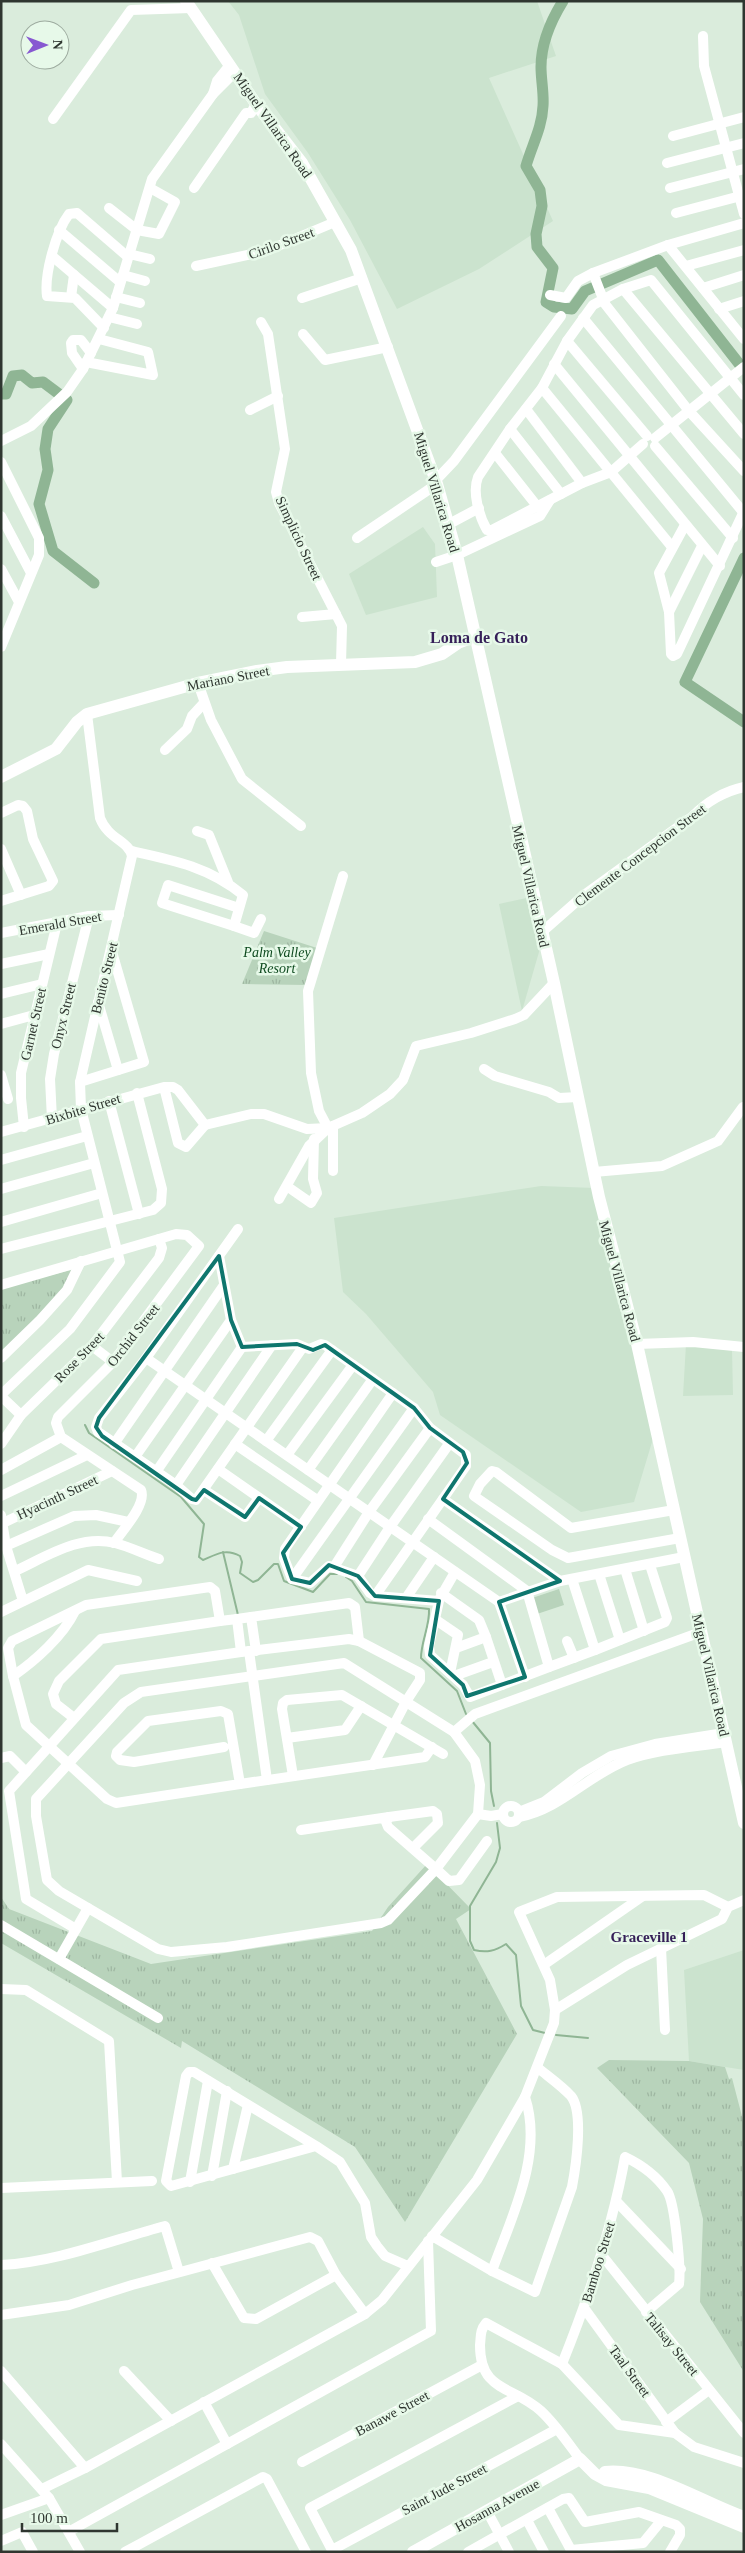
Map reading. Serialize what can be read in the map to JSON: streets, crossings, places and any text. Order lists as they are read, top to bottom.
{
  "streets": {
    "main road": ["Miguel Villarica Road", "Mariano Street", "Hosanna Avenue"],
    "street": [
      "Cirilo Street",
      "Simplicio Street",
      "Clemente Concepcion Street",
      "Emerald Street",
      "Benito Street",
      "Onyx Street",
      "Garnet Street",
      "Bixbite Street",
      "Orchid Street",
      "Rose Street",
      "Hyacinth Street",
      "Bamboo Street",
      "Talisay Street",
      "Taal Street",
      "Banawe Street",
      "Saint Jude Street"
    ]
  },
  "crossings": [
    ["Miguel Villarica Road", "Cirilo Street"],
    ["Miguel Villarica Road", "Mariano Street"],
    ["Miguel Villarica Road", "Clemente Concepcion Street"],
    ["Simplicio Street", "Mariano Street"],
    ["Emerald Street", "Benito Street"],
    ["Emerald Street", "Onyx Street"],
    ["Emerald Street", "Garnet Street"],
    ["Benito Street", "Bixbite Street"],
    ["Onyx Street", "Bixbite Street"],
    ["Garnet Street", "Bixbite Street"],
    ["Orchid Street", "Rose Street"],
    ["Bamboo Street", "Talisay Street"],
    ["Bamboo Street", "Taal Street"]
  ],
  "districts": ["Loma de Gato", "Graceville 1"],
  "parks": ["Palm Valley Resort"],
  "scale_bar": "100 m",
  "north": "right"
}
